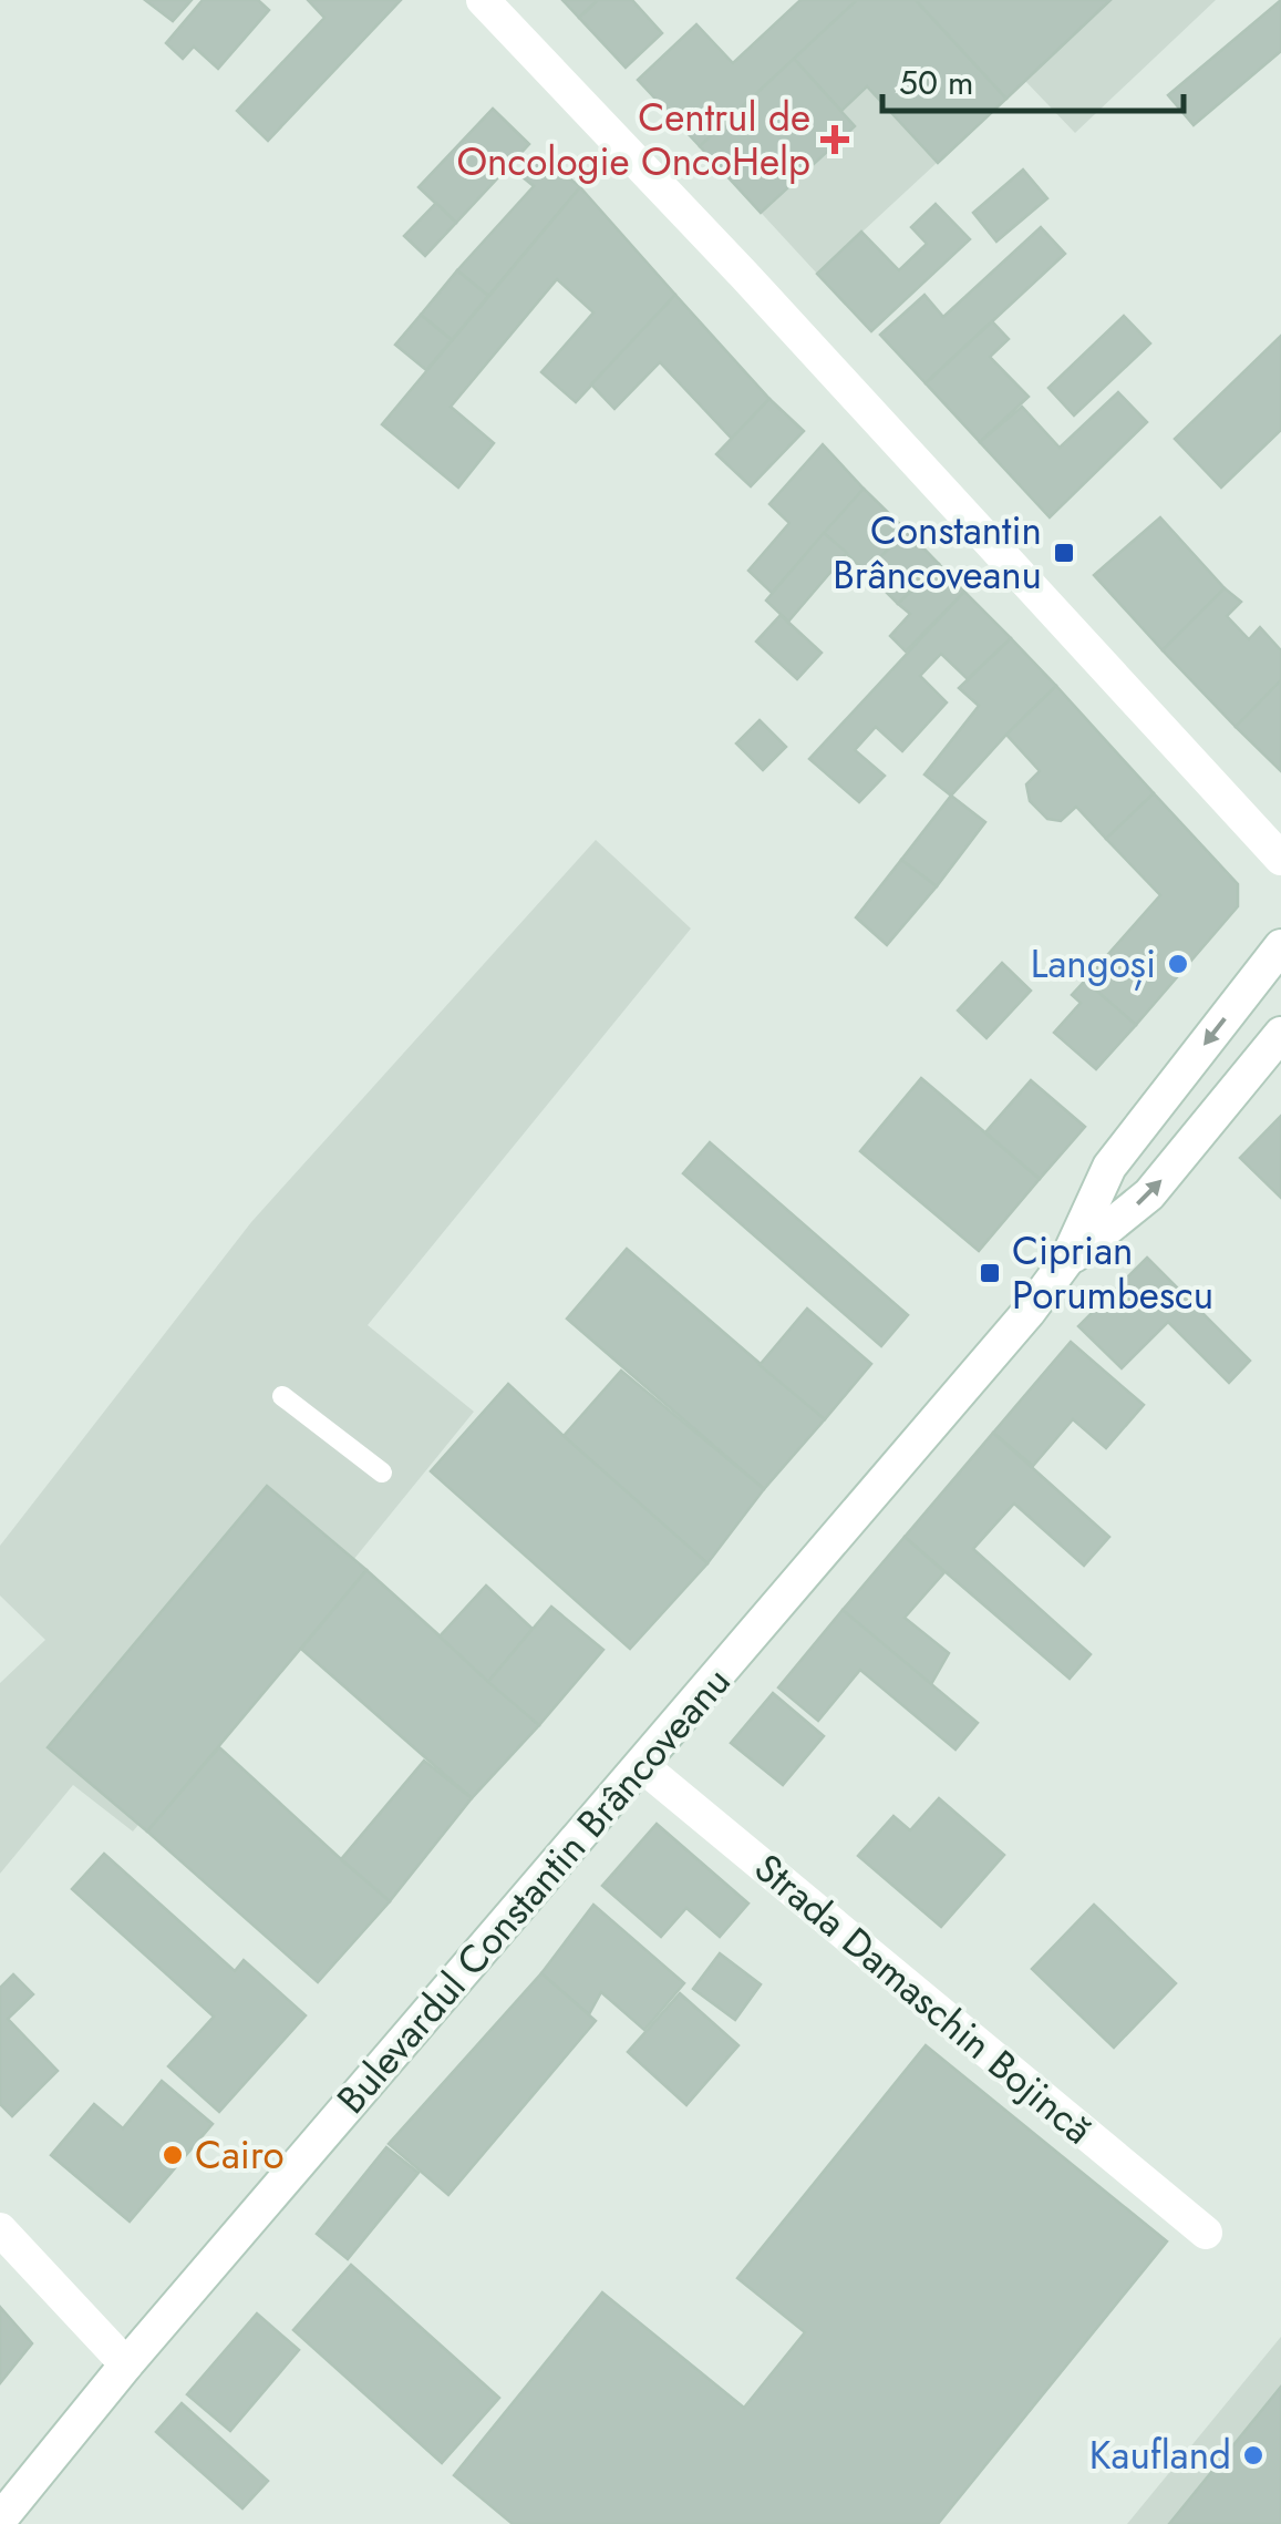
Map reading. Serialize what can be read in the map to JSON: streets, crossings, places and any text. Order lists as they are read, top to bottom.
{
  "streets": {
    "main road": ["Bulevardul Constantin Brâncoveanu", "Strada Damaschin Bojincă"]
  },
  "crossings": [
    ["Bulevardul Constantin Brâncoveanu", "Strada Damaschin Bojincă"]
  ],
  "places": {
    "health": ["Centrul de Oncologie OncoHelp"],
    "transit": ["Constantin Brâncoveanu", "Ciprian Porumbescu"],
    "other": ["Langoși", "Cairo", "Kaufland"]
  },
  "scale_bar": "50 m"
}
